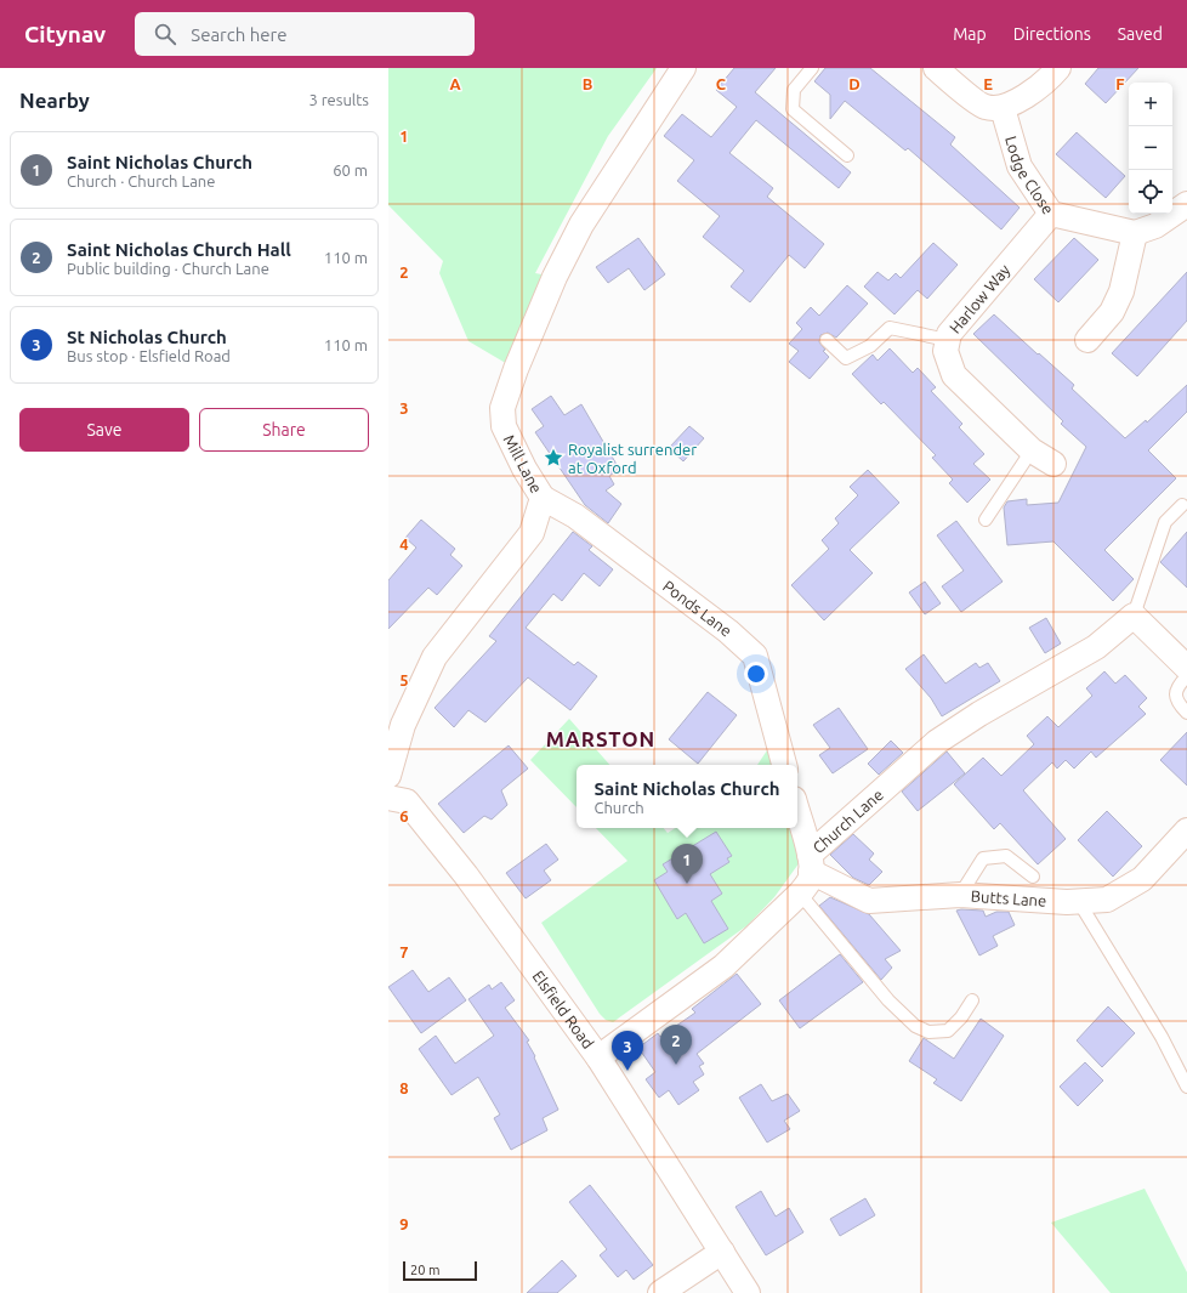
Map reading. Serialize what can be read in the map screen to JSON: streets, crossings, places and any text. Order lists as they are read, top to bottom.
{
  "streets": {
    "street": [
      "Lodge Close",
      "Harlow Way",
      "Mill Lane",
      "Ponds Lane",
      "Church Lane",
      "Butts Lane",
      "Elsfield Road"
    ]
  },
  "crossings": [
    ["Lodge Close", "Harlow Way"],
    ["Mill Lane", "Ponds Lane"],
    ["Church Lane", "Butts Lane"],
    ["Church Lane", "Elsfield Road"]
  ],
  "districts": ["MARSTON"],
  "places": {
    "place": ["Royalist surrender at Oxford"]
  },
  "scale_bar": "20 m",
  "page": {
    "header": "Citynav",
    "search": "Search here",
    "nav": ["Map", "Directions", "Saved"],
    "heading": ["Nearby", "3 results"],
    "map_buttons": ["+", "−"],
    "list": [
      {
        "mark": "1",
        "name": "Saint Nicholas Church",
        "note": "Church · Church Lane",
        "value": "60 m"
      },
      {
        "mark": "2",
        "name": "Saint Nicholas Church Hall",
        "note": "Public building · Church Lane",
        "value": "110 m"
      },
      {
        "mark": "3",
        "name": "St Nicholas Church",
        "note": "Bus stop · Elsfield Road",
        "value": "110 m"
      }
    ],
    "buttons": ["Save", "Share"],
    "popup": ["Saint Nicholas Church", "Church"],
    "pins": ["1", "2", "3"],
    "scale": "20 m"
  },
  "grid": {
    "columns": [
      "A",
      "B",
      "C",
      "D",
      "E",
      "F"
    ],
    "rows": [
      "1",
      "2",
      "3",
      "4",
      "5",
      "6",
      "7",
      "8",
      "9"
    ]
  }
}
